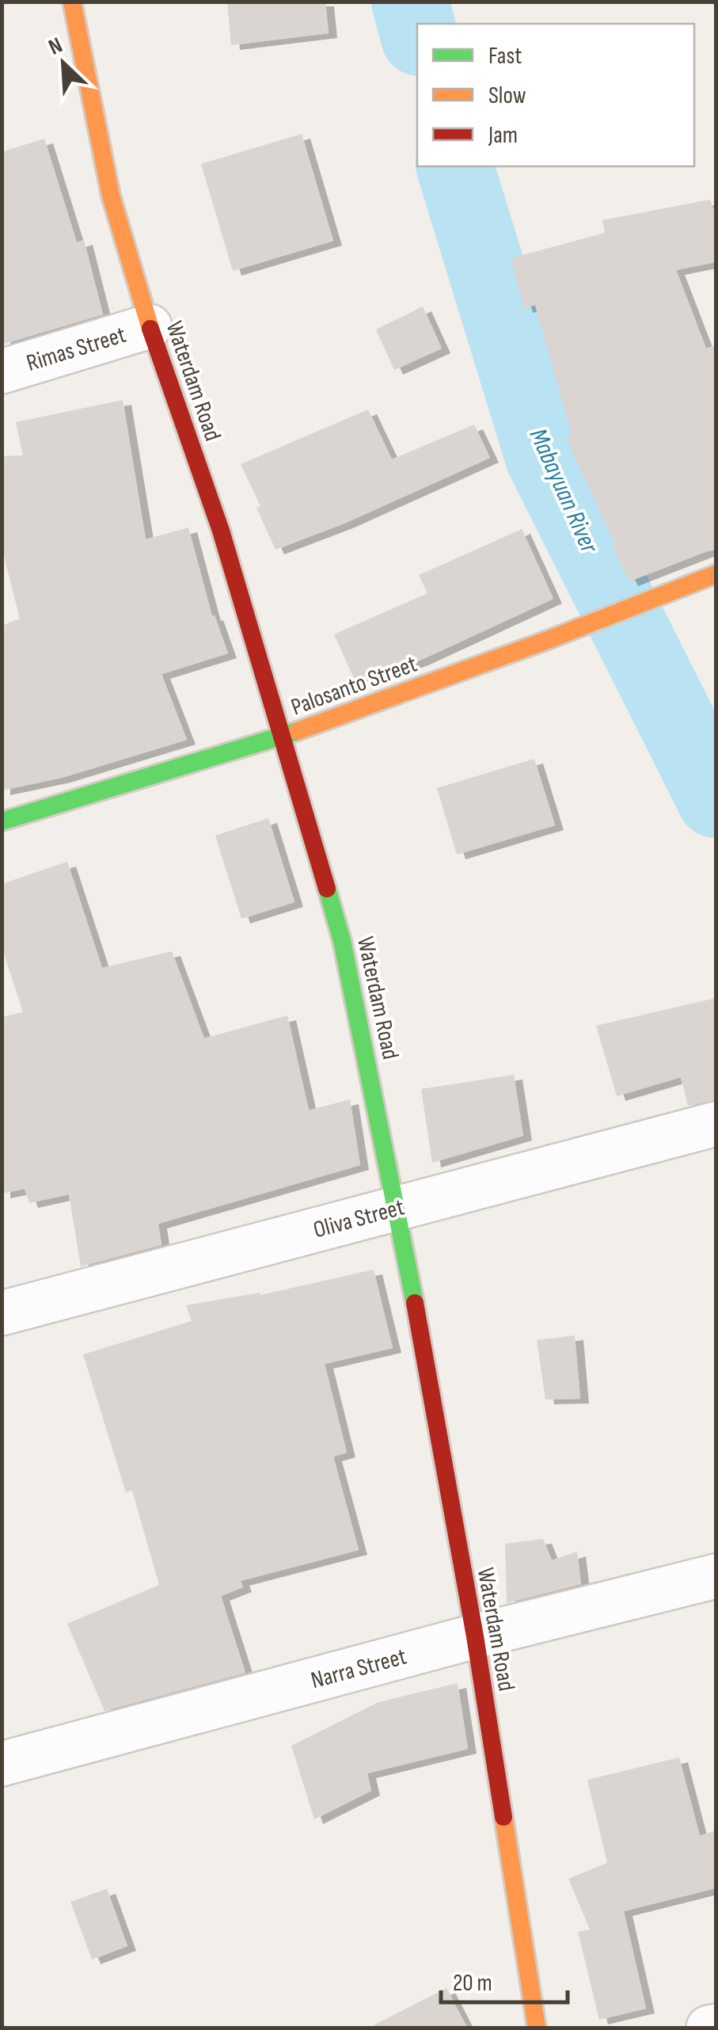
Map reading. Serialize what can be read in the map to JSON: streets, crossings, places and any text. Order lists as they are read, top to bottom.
{
  "streets": {
    "street": [
      "Rimas Street",
      "Waterdam Road",
      "Palosanto Street",
      "Oliva Street",
      "Narra Street"
    ]
  },
  "crossings": [
    ["Rimas Street", "Waterdam Road"],
    ["Waterdam Road", "Palosanto Street"],
    ["Waterdam Road", "Oliva Street"],
    ["Waterdam Road", "Narra Street"]
  ],
  "water": ["Mabayuan River"],
  "legend": ["Fast", "Slow", "Jam"],
  "scale_bar": "20 m",
  "north": "top left"
}
